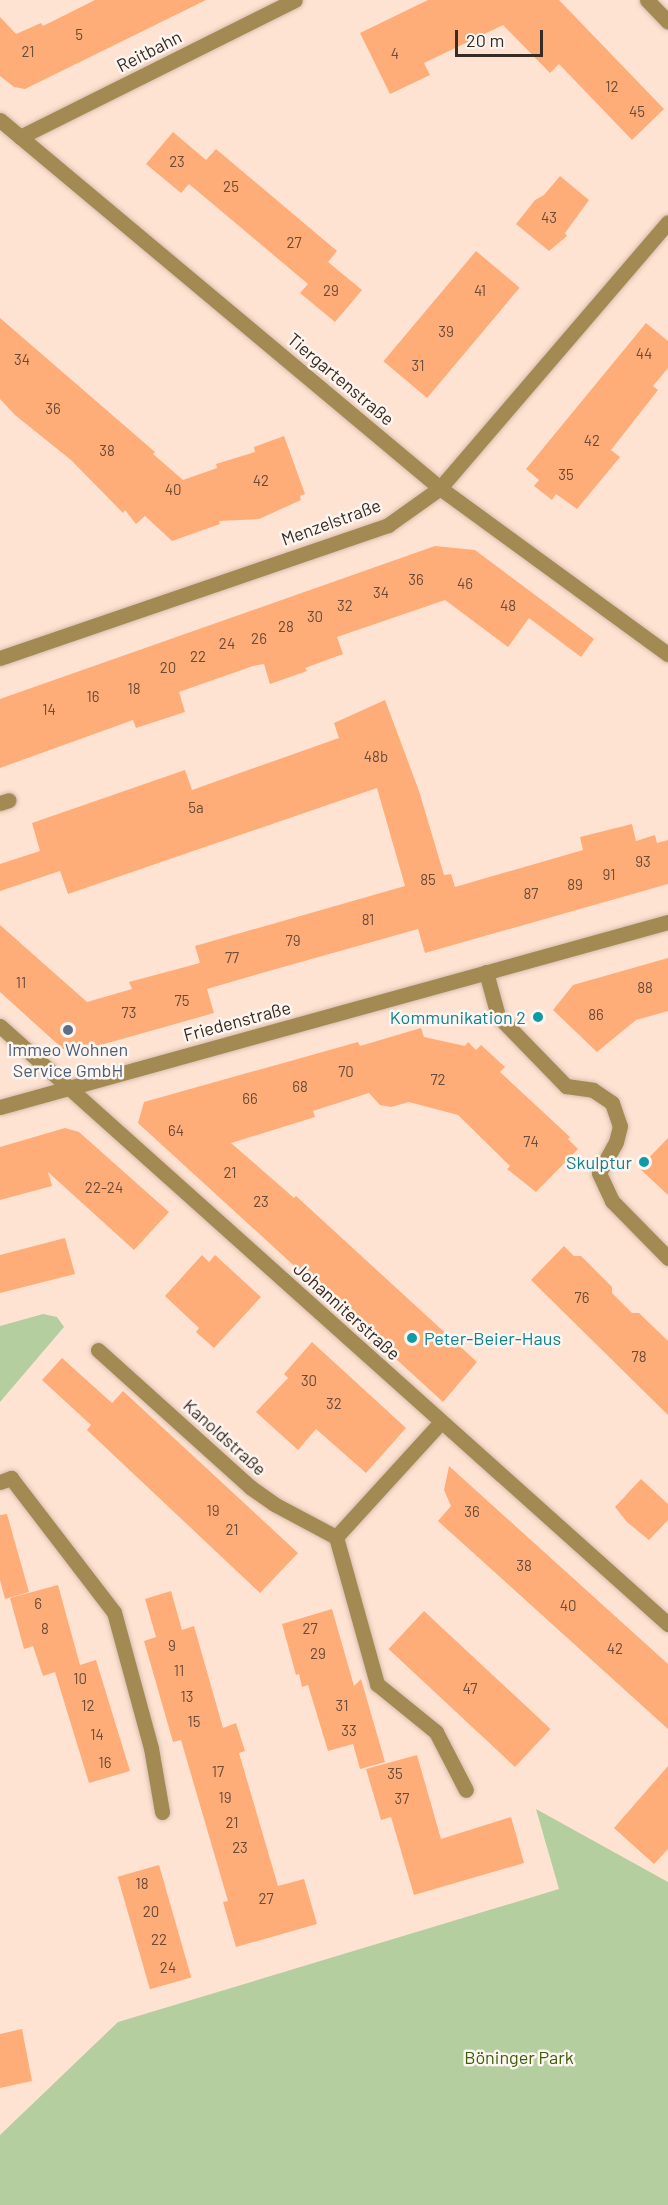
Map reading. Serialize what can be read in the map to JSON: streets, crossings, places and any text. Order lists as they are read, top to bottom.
{
  "streets": {
    "street": [
      "Reitbahn",
      "Tiergartenstraße",
      "Menzelstraße",
      "Friedenstraße",
      "Johanniterstraße",
      "Kanoldstraße"
    ]
  },
  "crossings": [
    ["Reitbahn", "Tiergartenstraße"],
    ["Tiergartenstraße", "Menzelstraße"],
    ["Friedenstraße", "Johanniterstraße"]
  ],
  "parks": ["Böninger Park"],
  "places": [
    "Kommunikation 2",
    "Immeo Wohnen Service GmbH",
    "Skulptur",
    "Peter-Beier-Haus"
  ],
  "house_numbers": [
    "5",
    "21",
    "4",
    "12",
    "45",
    "23",
    "25",
    "43",
    "27",
    "29",
    "41",
    "39",
    "44",
    "34",
    "31",
    "36",
    "42",
    "38",
    "35",
    "42",
    "40",
    "36",
    "46",
    "34",
    "32",
    "48",
    "30",
    "28",
    "26",
    "24",
    "22",
    "20",
    "18",
    "16",
    "14",
    "48b",
    "5a",
    "93",
    "91",
    "85",
    "89",
    "87",
    "81",
    "79",
    "77",
    "11",
    "88",
    "75",
    "73",
    "86",
    "70",
    "72",
    "68",
    "66",
    "64",
    "74",
    "21",
    "22-24",
    "23",
    "76",
    "78",
    "30",
    "32",
    "19",
    "36",
    "21",
    "38",
    "6",
    "40",
    "8",
    "27",
    "9",
    "42",
    "29",
    "11",
    "10",
    "47",
    "13",
    "12",
    "31",
    "15",
    "33",
    "14",
    "16",
    "17",
    "35",
    "19",
    "37",
    "21",
    "23",
    "18",
    "27",
    "20",
    "22",
    "24"
  ],
  "scale_bar": "20 m"
}
